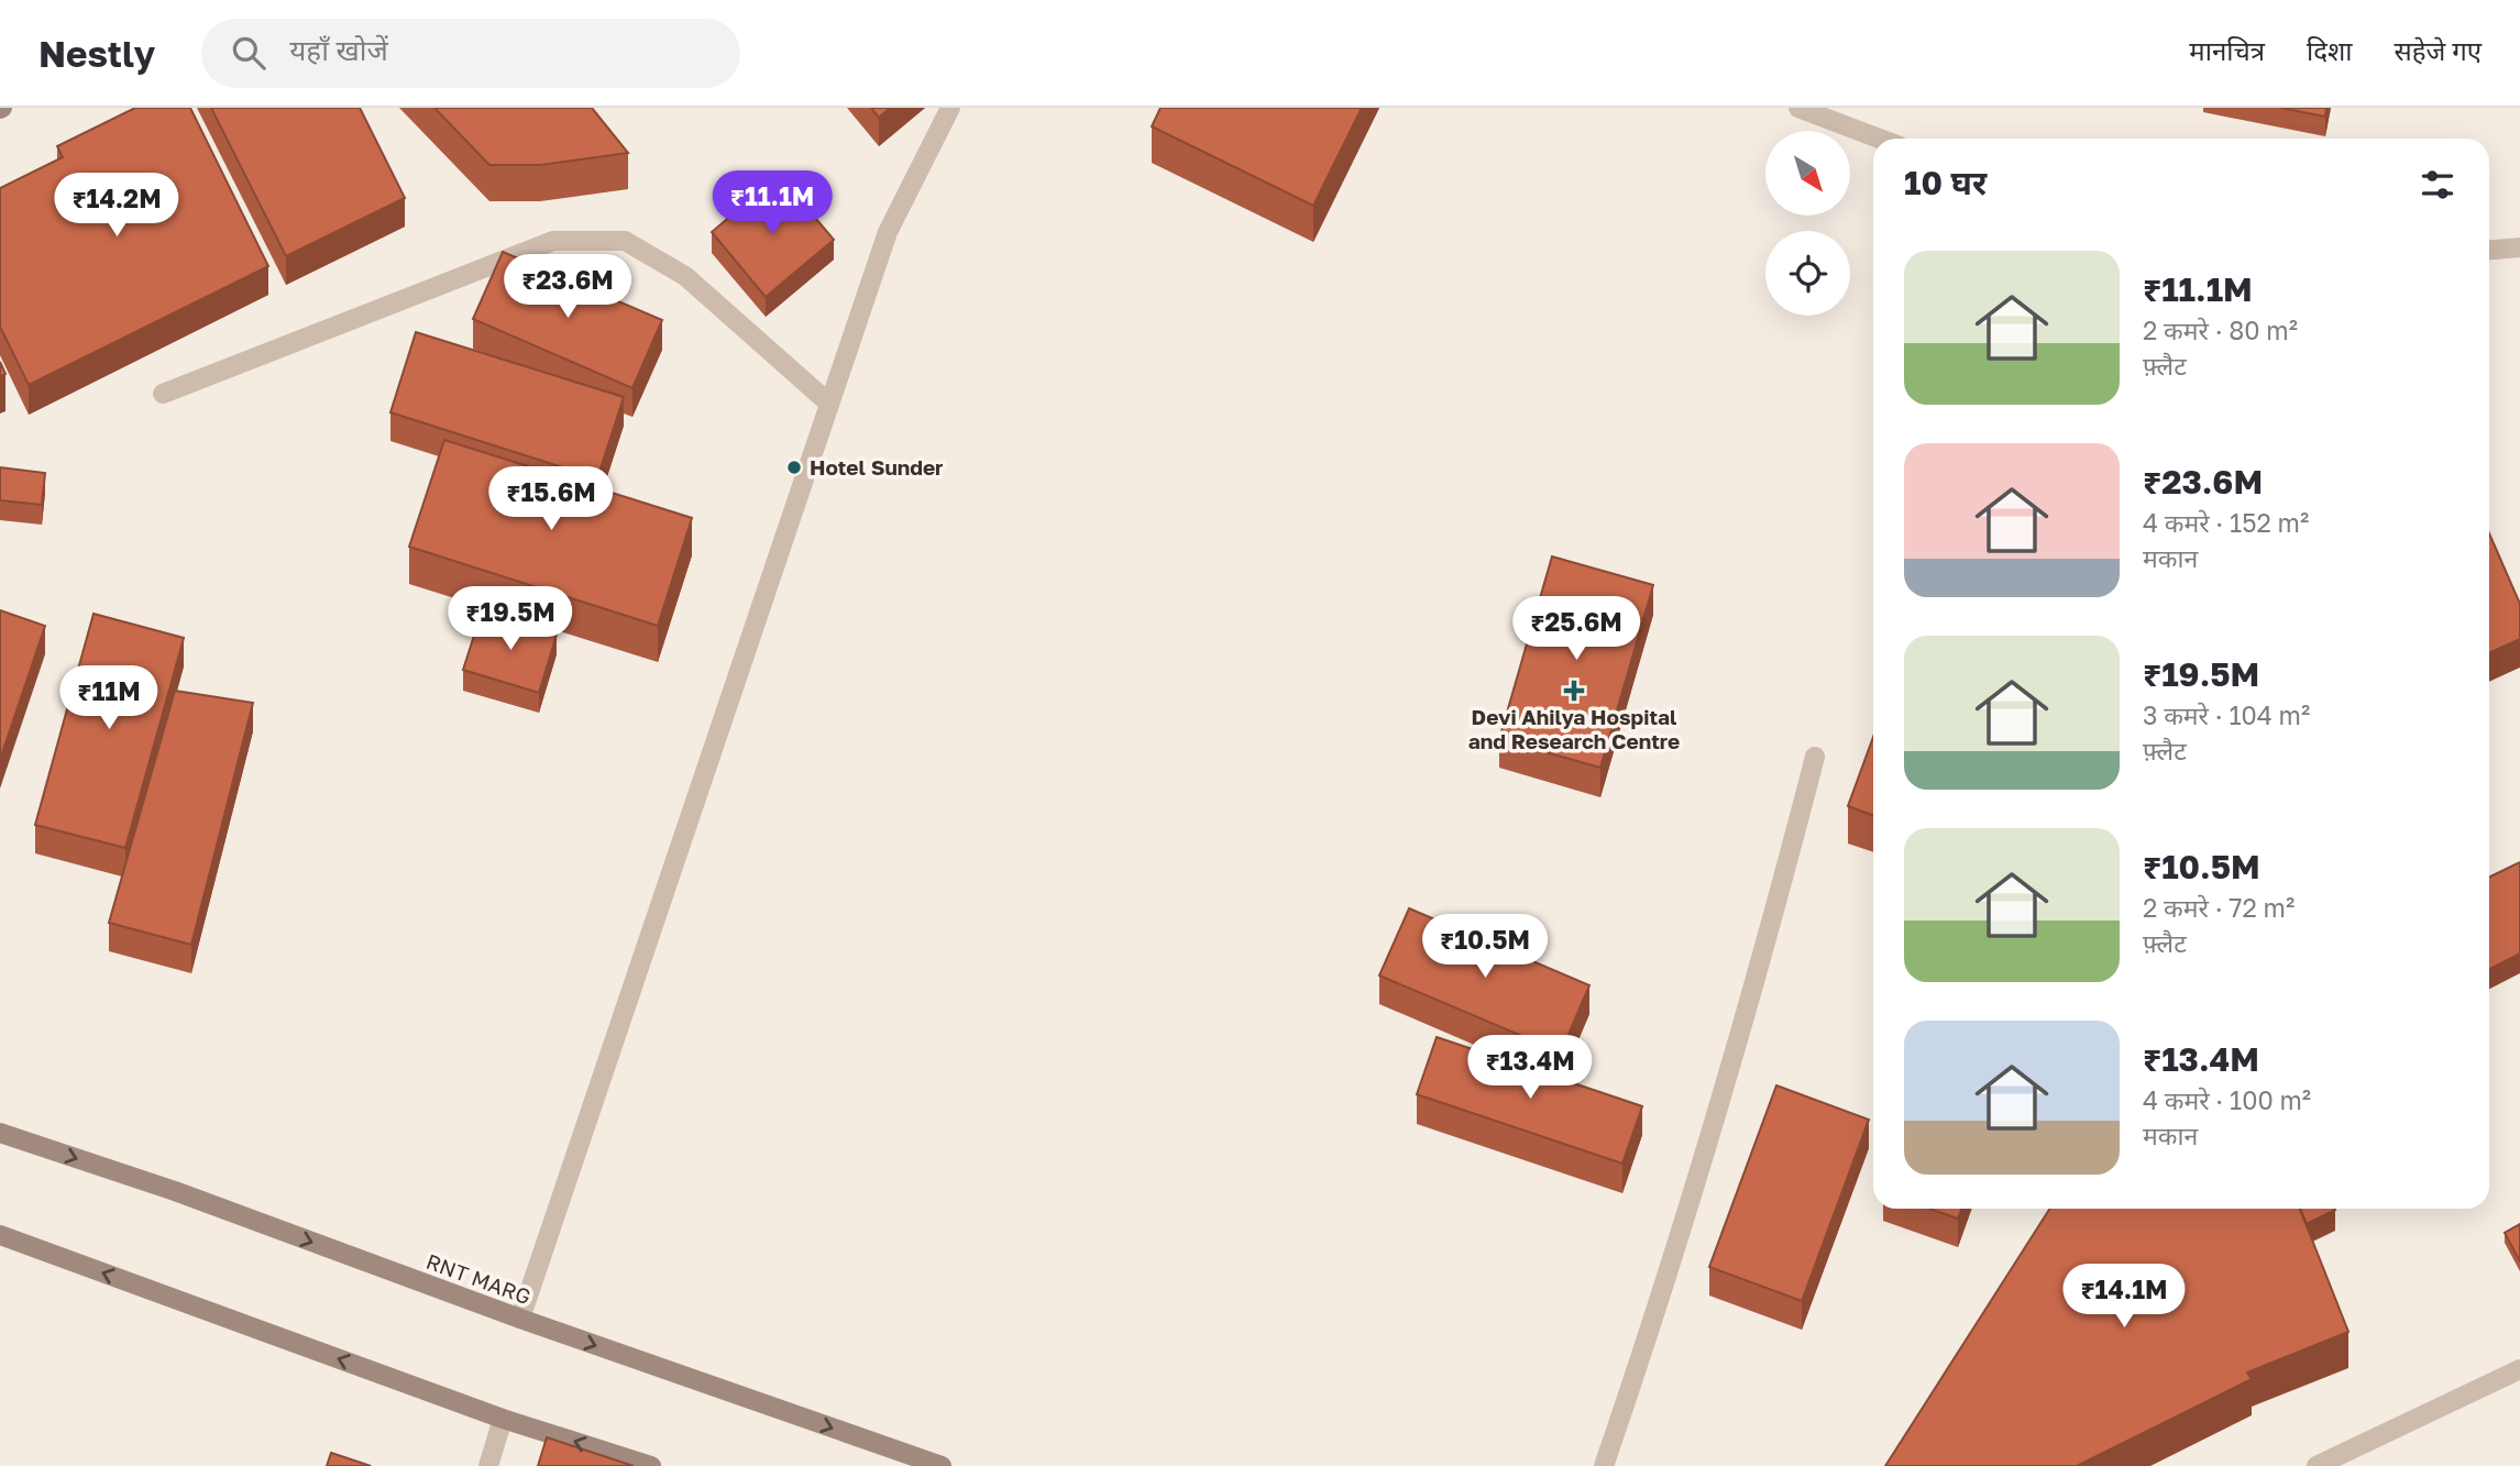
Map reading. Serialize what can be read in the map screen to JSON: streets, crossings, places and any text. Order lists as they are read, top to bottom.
{
  "streets": {
    "main road": ["RNT MARG"]
  },
  "places": {
    "other": ["Hotel Sunder"],
    "health": ["Devi Ahilya Hospital and Research Centre"]
  },
  "north": "bottom right",
  "page": {
    "header": "Nestly",
    "search": "यहाँ खोजें",
    "nav": ["मानचित्र", "दिशा", "सहेजे गए"],
    "heading": "10 घर",
    "price": [
      "₹11.1M",
      "₹14.2M",
      "₹23.6M",
      "₹15.6M",
      "₹19.5M",
      "₹25.6M",
      "₹11M",
      "₹10.5M",
      "₹13.4M",
      "₹14.1M"
    ],
    "list": [
      {
        "name": "₹11.1M",
        "note": "2 कमरे · 80 m² · फ़्लैट"
      },
      {
        "name": "₹23.6M",
        "note": "4 कमरे · 152 m² · मकान"
      },
      {
        "name": "₹19.5M",
        "note": "3 कमरे · 104 m² · फ़्लैट"
      },
      {
        "name": "₹10.5M",
        "note": "2 कमरे · 72 m² · फ़्लैट"
      },
      {
        "name": "₹13.4M",
        "note": "4 कमरे · 100 m² · मकान"
      }
    ]
  }
}
